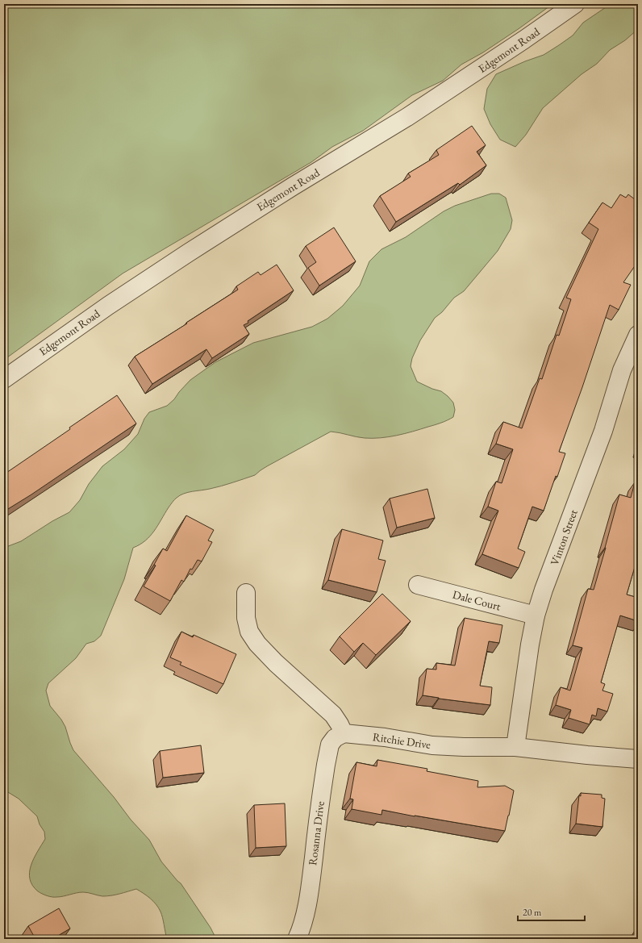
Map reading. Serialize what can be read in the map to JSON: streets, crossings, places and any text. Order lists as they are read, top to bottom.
{
  "streets": {
    "street": [
      "Edgemont Road",
      "Vinton Street",
      "Dale Court",
      "Ritchie Drive",
      "Rosanna Drive"
    ]
  },
  "crossings": [
    ["Vinton Street", "Dale Court"],
    ["Vinton Street", "Ritchie Drive"],
    ["Ritchie Drive", "Rosanna Drive"]
  ],
  "scale_bar": "20 m"
}
